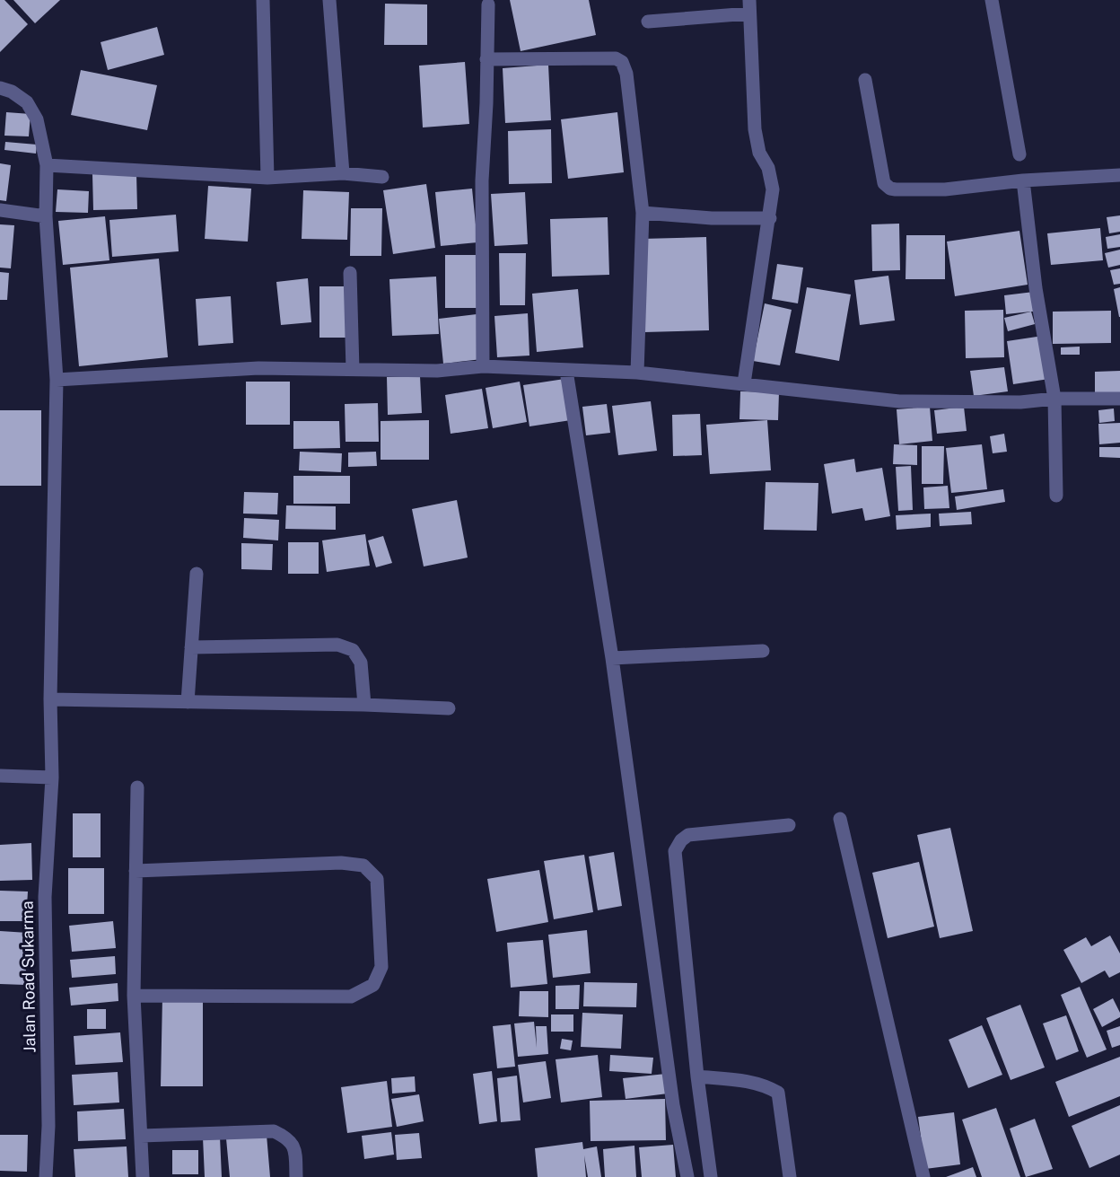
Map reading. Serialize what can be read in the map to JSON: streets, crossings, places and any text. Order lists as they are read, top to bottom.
{
  "streets": {
    "street": ["Jalan Road Sukarma"]
  }
}
